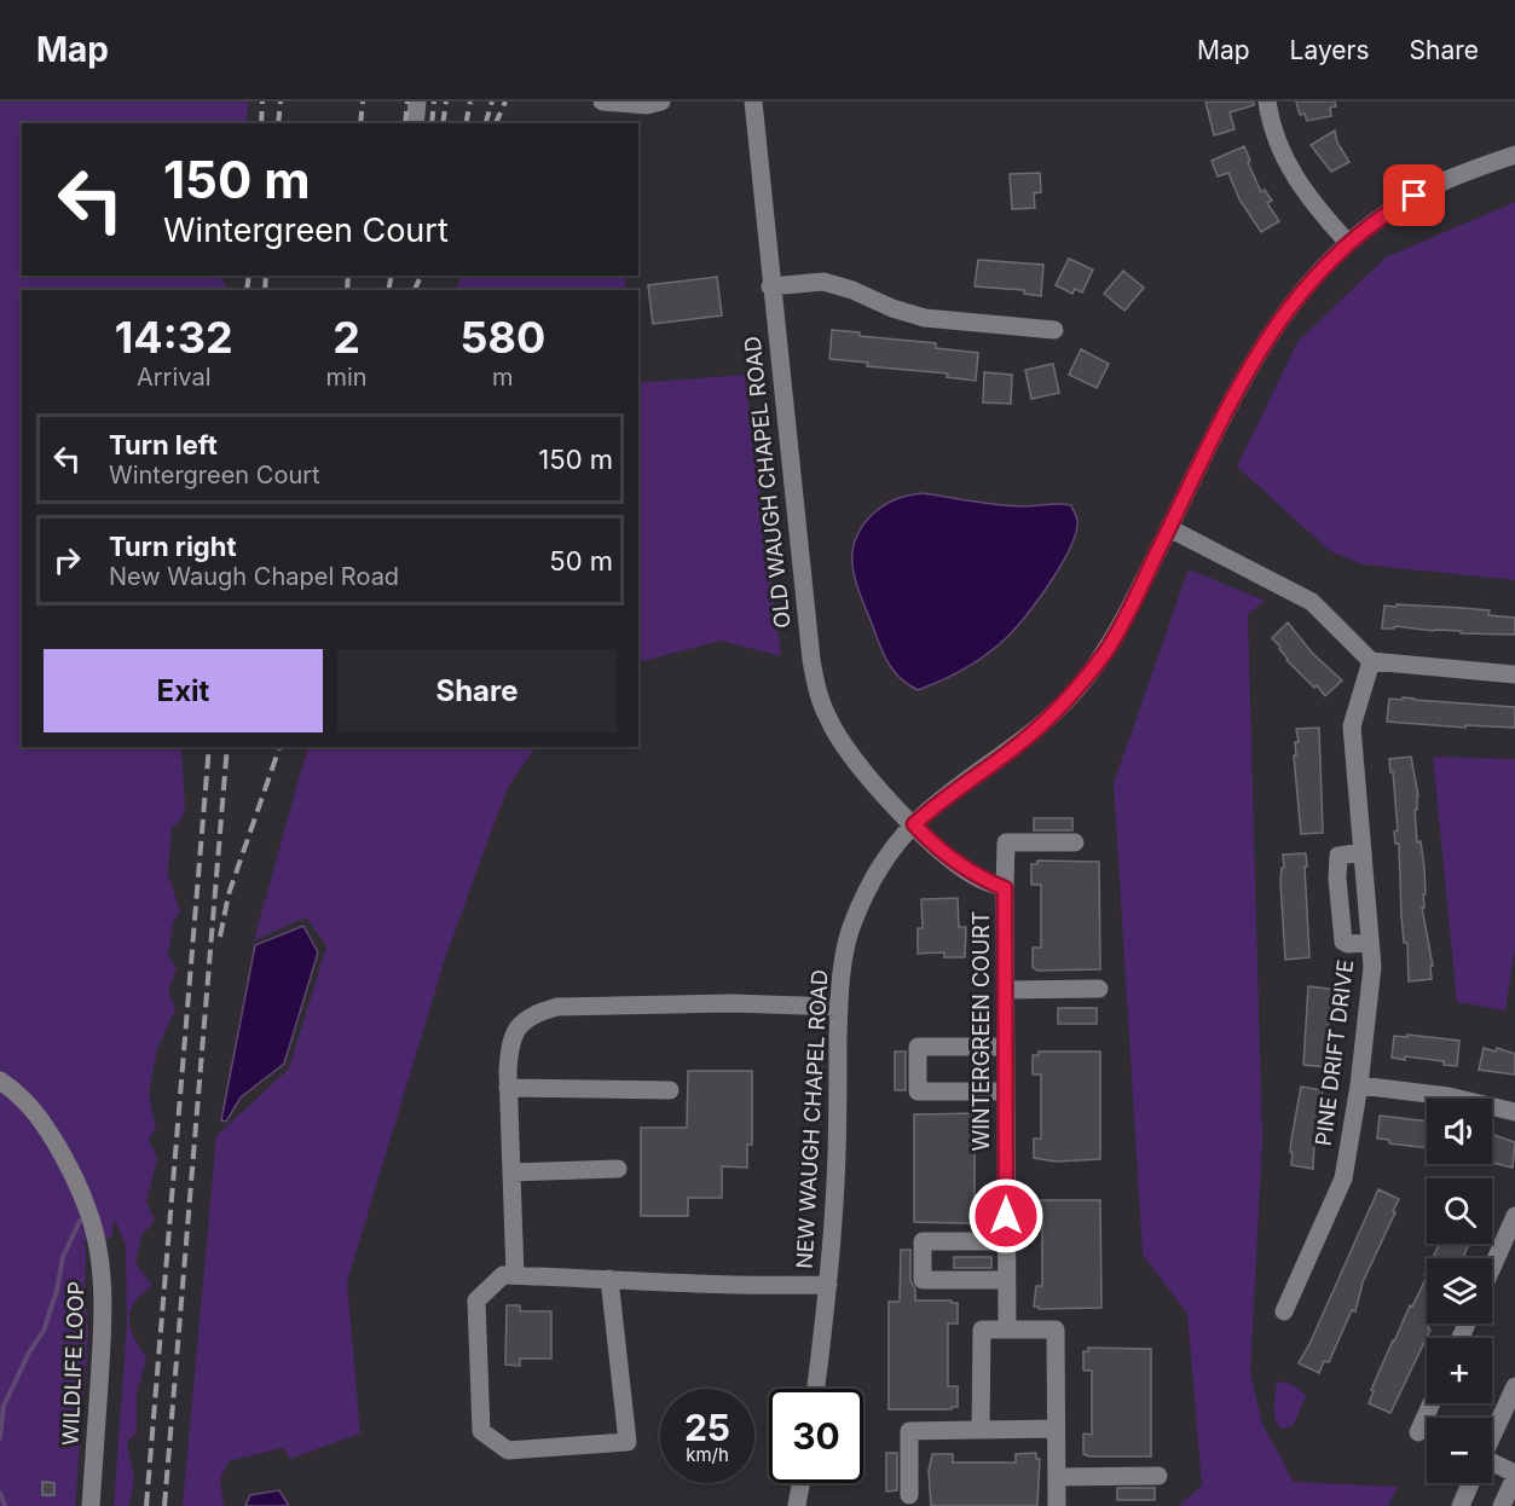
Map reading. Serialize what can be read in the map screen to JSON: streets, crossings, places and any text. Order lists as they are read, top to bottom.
{
  "streets": {
    "street": [
      "OLD WAUGH CHAPEL ROAD",
      "WINTERGREEN COURT",
      "PINE DRIFT DRIVE",
      "NEW WAUGH CHAPEL ROAD",
      "WILDLIFE LOOP"
    ]
  },
  "crossings": [
    ["OLD WAUGH CHAPEL ROAD", "WINTERGREEN COURT"],
    ["OLD WAUGH CHAPEL ROAD", "NEW WAUGH CHAPEL ROAD"],
    ["WINTERGREEN COURT", "NEW WAUGH CHAPEL ROAD"]
  ],
  "page": {
    "header": "Map",
    "nav": ["Map", "Layers", "Share"],
    "turn": ["150 m", "Wintergreen Court"],
    "eta": [
      "14:32",
      "Arrival",
      "2",
      "min",
      "580",
      "m"
    ],
    "list": [
      {
        "name": "Turn left",
        "note": "Wintergreen Court",
        "value": "150 m"
      },
      {
        "name": "Turn right",
        "note": "New Waugh Chapel Road",
        "value": "50 m"
      }
    ],
    "buttons": ["Exit", "Share"],
    "map_buttons": ["+", "−"],
    "speed": "25 km/h",
    "limit": "30"
  }
}
